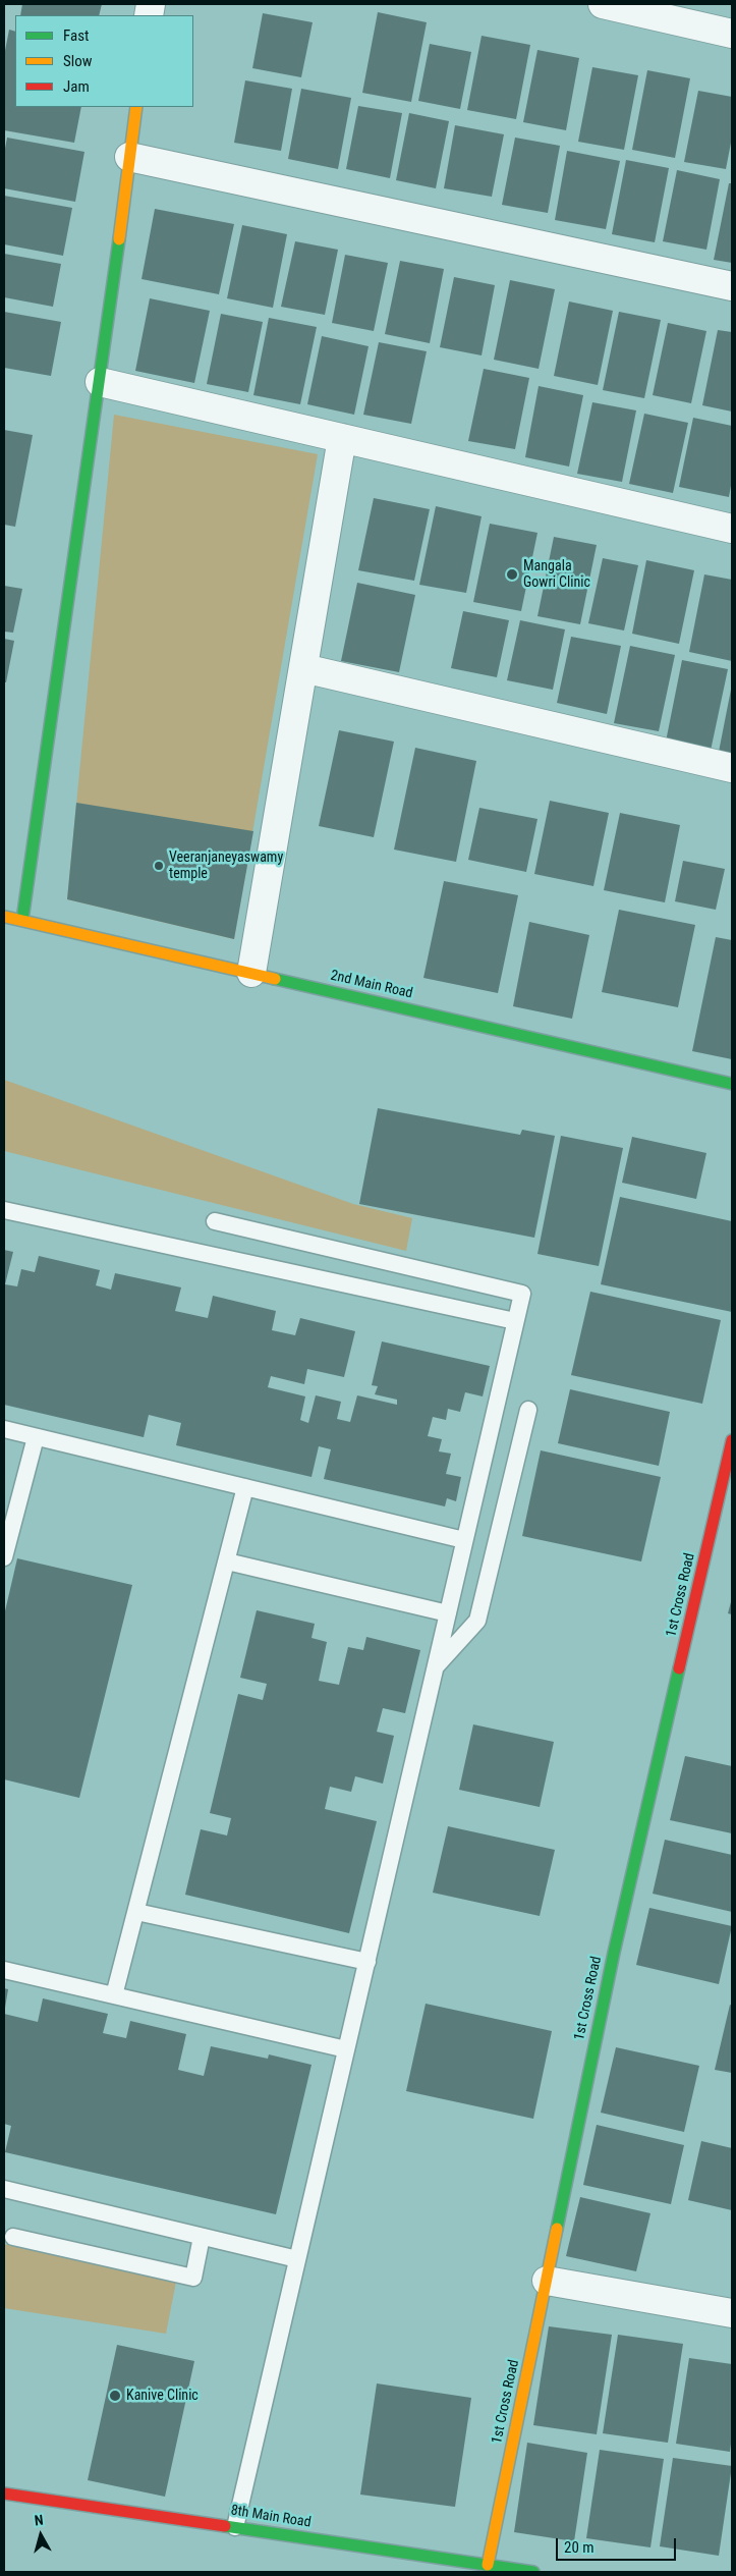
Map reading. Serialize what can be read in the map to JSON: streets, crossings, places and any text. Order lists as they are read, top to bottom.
{
  "streets": {
    "street": ["2nd Main Road", "1st Cross Road", "8th Main Road"]
  },
  "crossings": [
    ["1st Cross Road", "8th Main Road"]
  ],
  "places": ["Mangala Gowri Clinic", "Veeranjaneyaswamy temple", "Kanive Clinic"],
  "legend": ["Fast", "Slow", "Jam"],
  "scale_bar": "20 m",
  "north": "top"
}
